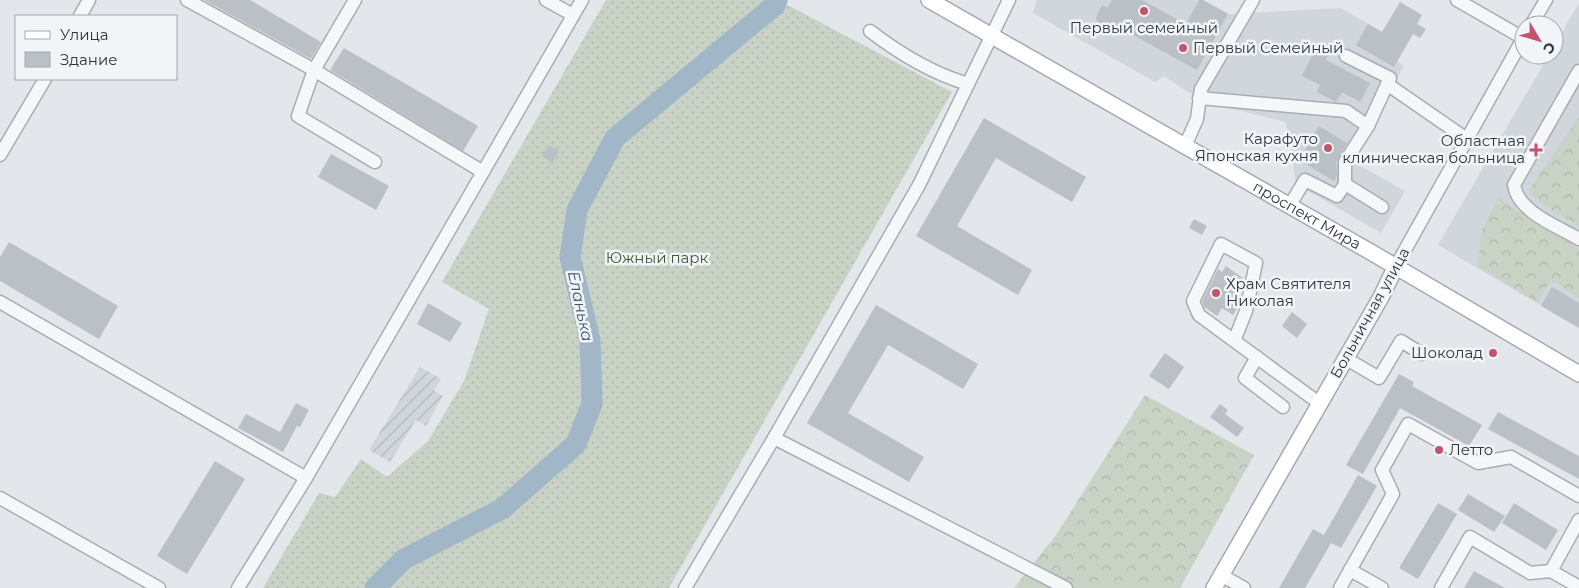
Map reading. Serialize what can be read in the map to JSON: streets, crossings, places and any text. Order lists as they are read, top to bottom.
{
  "streets": {
    "main road": ["проспект Мира", "Больничная улица"]
  },
  "crossings": [
    ["проспект Мира", "Больничная улица"]
  ],
  "water": ["Еланька"],
  "parks": ["Южный парк"],
  "places": {
    "other": [
      "Первый семейный",
      "Первый Семейный",
      "Карафуто Японская кухня",
      "Храм Святителя Николая",
      "Шоколад",
      "Летто"
    ],
    "health": ["Областная клиническая больница"]
  },
  "legend": ["Улица", "Здание"],
  "north": "bottom right"
}
